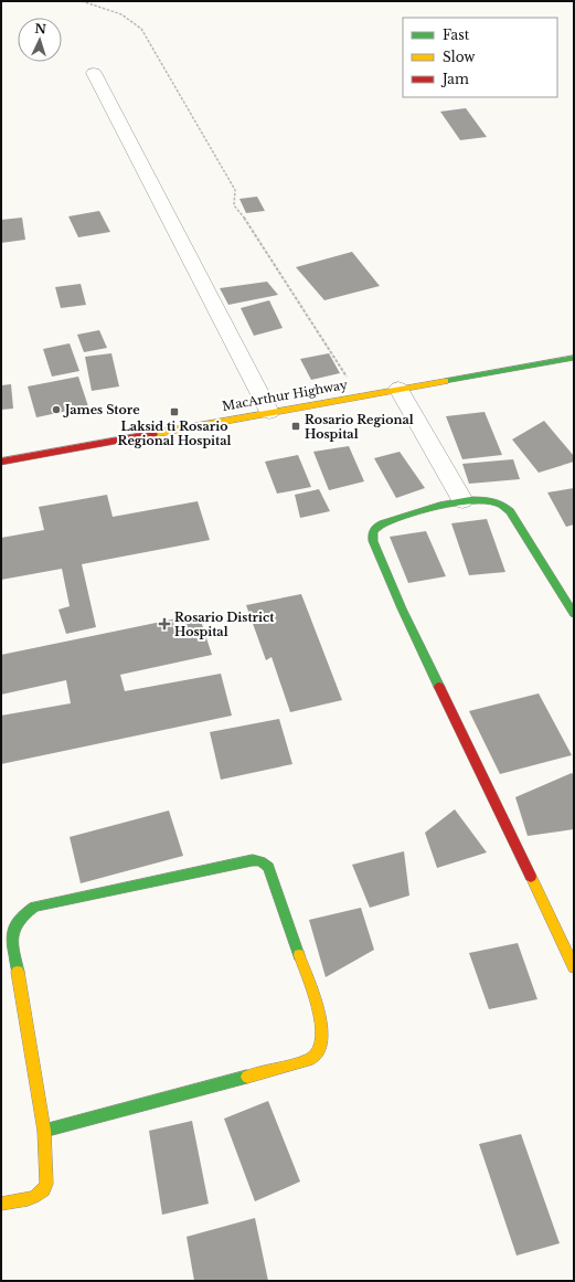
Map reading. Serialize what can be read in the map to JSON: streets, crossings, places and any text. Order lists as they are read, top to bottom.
{
  "streets": {
    "main road": ["MacArthur Highway"]
  },
  "places": {
    "other": ["James Store"],
    "transit": ["Laksid ti Rosario Regional Hospital", "Rosario Regional Hospital"],
    "health": ["Rosario District Hospital"]
  },
  "legend": ["Fast", "Slow", "Jam"],
  "north": "top"
}
